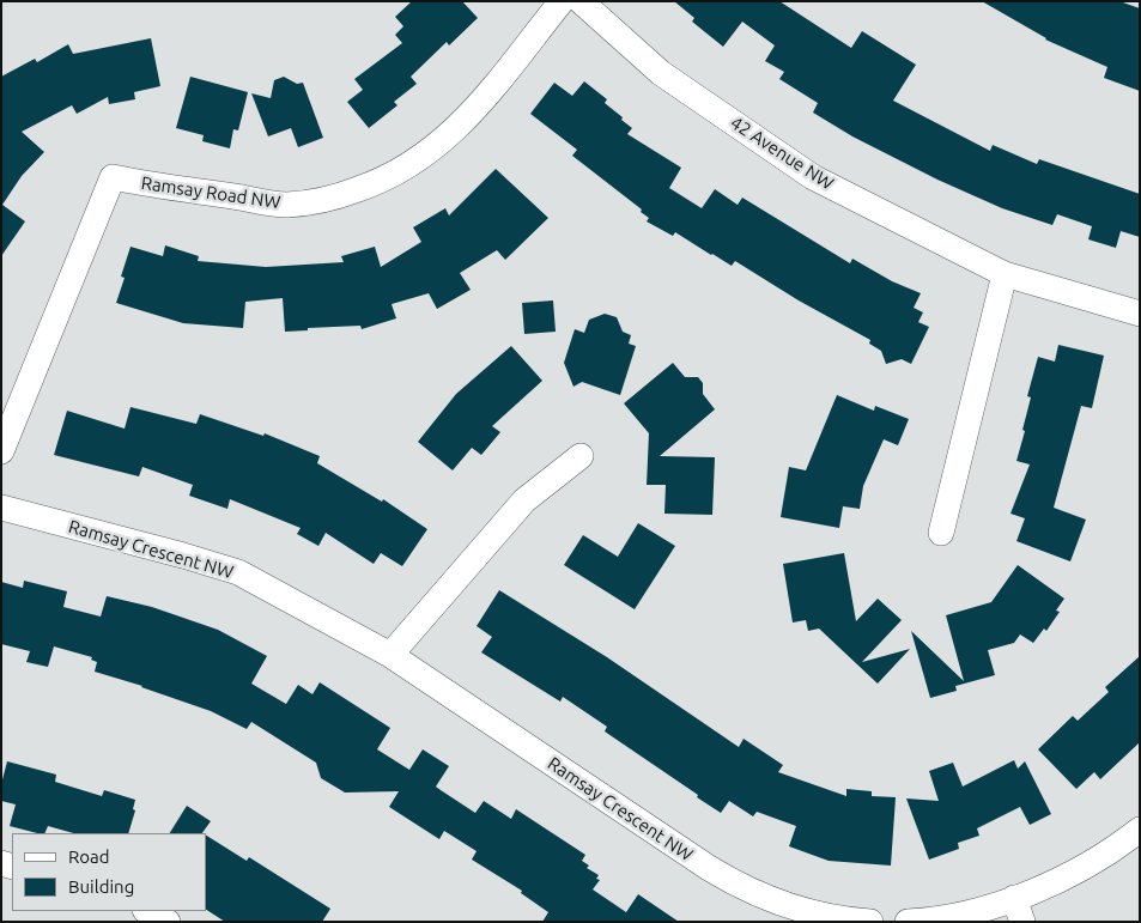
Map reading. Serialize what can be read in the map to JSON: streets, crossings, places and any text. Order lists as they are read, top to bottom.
{
  "streets": {
    "street": ["42 Avenue NW", "Ramsay Road NW", "Ramsay Crescent NW"]
  },
  "legend": ["Road", "Building"]
}
